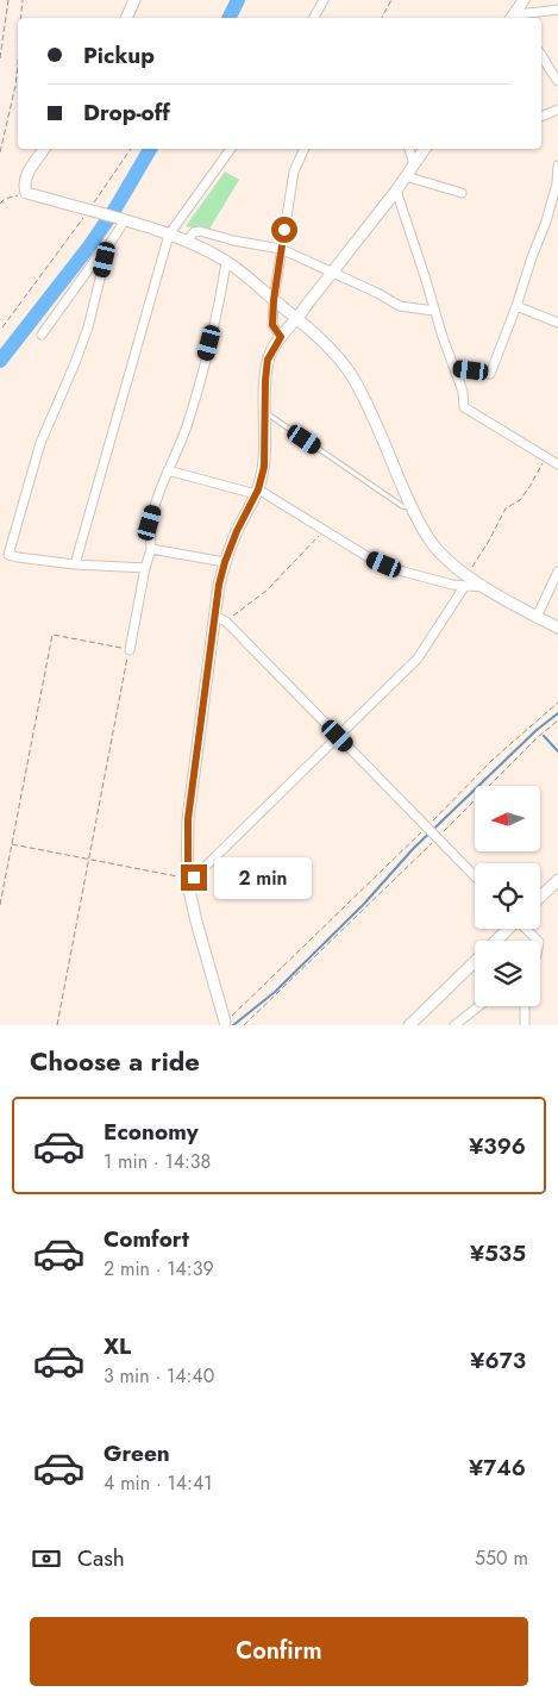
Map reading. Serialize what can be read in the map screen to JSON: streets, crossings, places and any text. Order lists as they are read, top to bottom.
{
  "north": "left",
  "page": {
    "banner": ["Pickup", "Drop-off"],
    "bubble": "2 min",
    "heading": "Choose a ride",
    "list": [
      {
        "name": "Economy",
        "note": "1 min · 14:38",
        "value": "¥396"
      },
      {
        "name": "Comfort",
        "note": "2 min · 14:39",
        "value": "¥535"
      },
      {
        "name": "XL",
        "note": "3 min · 14:40",
        "value": "¥673"
      },
      {
        "name": "Green",
        "note": "4 min · 14:41",
        "value": "¥746"
      }
    ],
    "pay": ["Cash", "550 m"],
    "buttons": "Confirm"
  }
}
